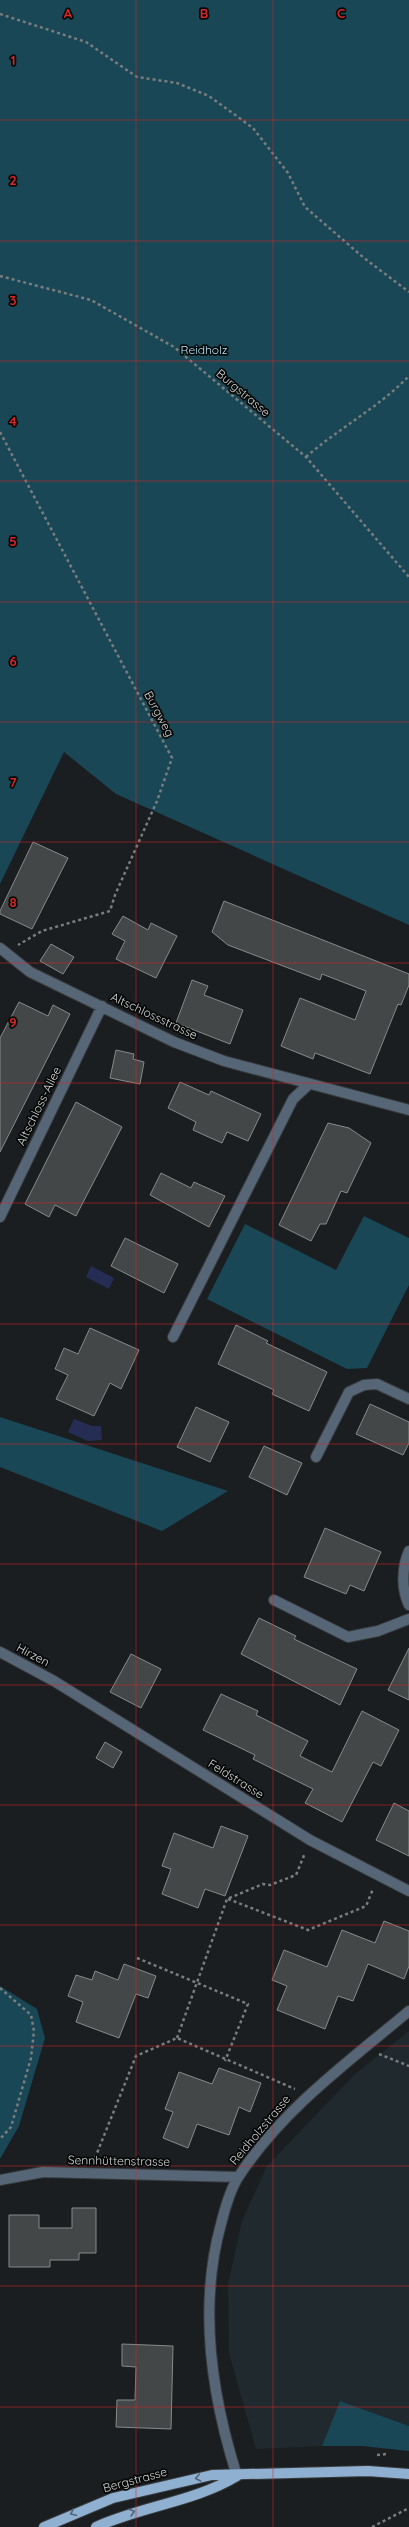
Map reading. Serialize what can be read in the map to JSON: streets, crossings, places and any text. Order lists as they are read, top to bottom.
{
  "streets": {
    "main road": ["Bergstrasse"],
    "street": [
      "Altschlossstrasse",
      "Altschloss-Allee",
      "Hirzen",
      "Feldstrasse",
      "Reidholzstrasse",
      "Sennhüttenstrasse"
    ],
    "path": ["Burgstrasse", "Burgweg"]
  },
  "crossings": [
    ["Burgweg", "Altschlossstrasse"],
    ["Altschlossstrasse", "Altschloss-Allee"],
    ["Hirzen", "Feldstrasse"],
    ["Reidholzstrasse", "Sennhüttenstrasse"],
    ["Reidholzstrasse", "Bergstrasse"]
  ],
  "parks": ["Reidholz"],
  "grid": {
    "columns": ["A", "B", "C"],
    "rows": [
      "1",
      "2",
      "3",
      "4",
      "5",
      "6",
      "7",
      "8",
      "9"
    ]
  }
}
